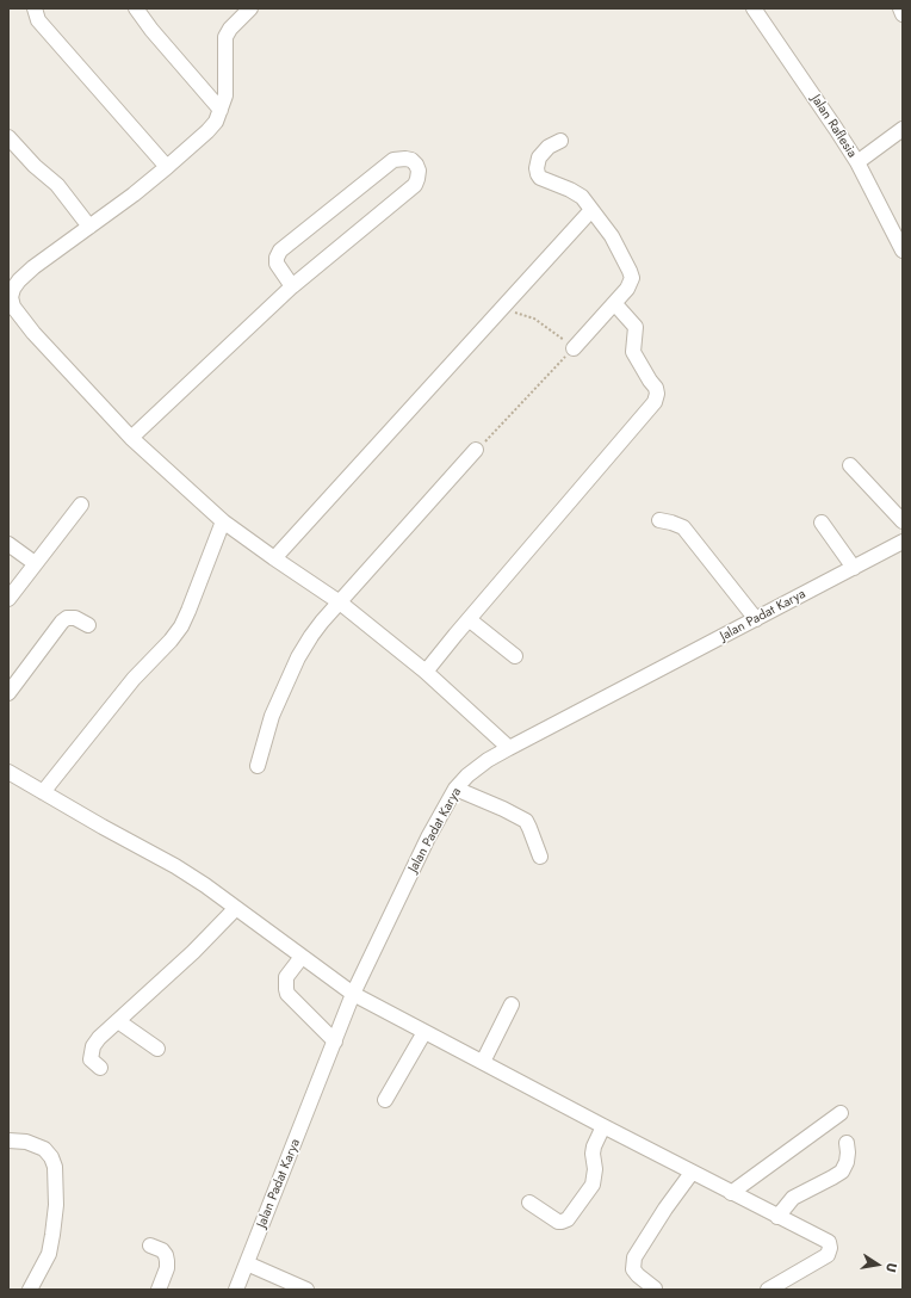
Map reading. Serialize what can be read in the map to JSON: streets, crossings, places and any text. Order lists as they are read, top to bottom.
{
  "streets": {
    "street": ["Jalan Raflesia", "Jalan Padat Karya"]
  },
  "north": "right"
}
